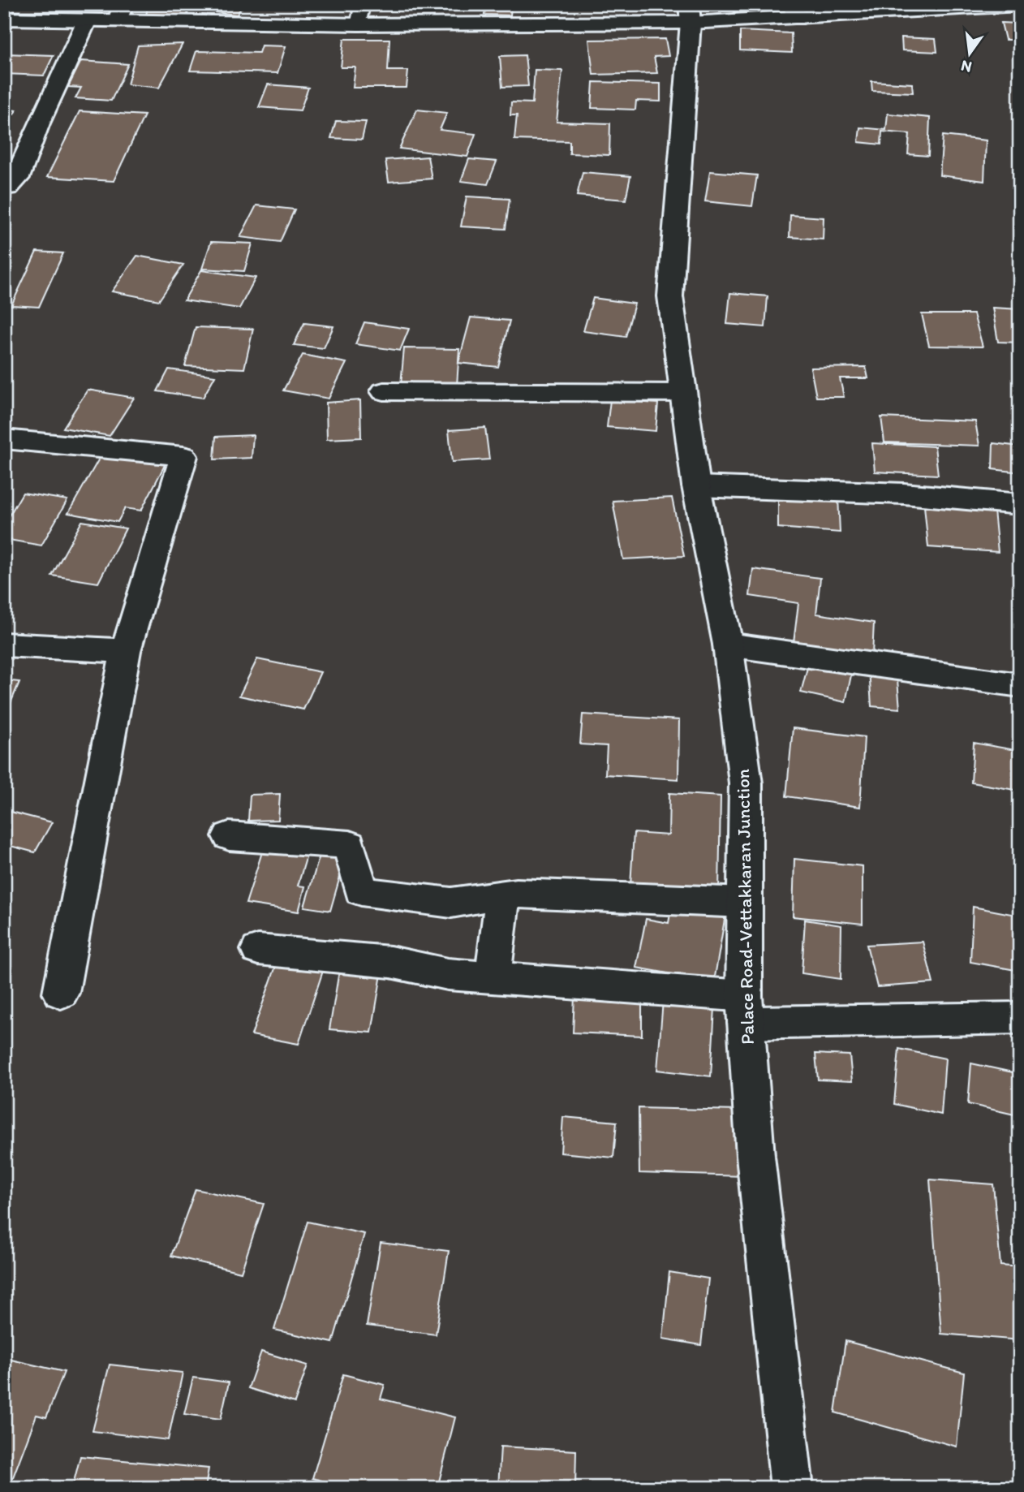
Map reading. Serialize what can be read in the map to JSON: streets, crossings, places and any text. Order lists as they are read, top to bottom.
{
  "streets": {
    "street": ["Palace Road-Vettakkaran Junction"]
  },
  "north": "bottom"
}
